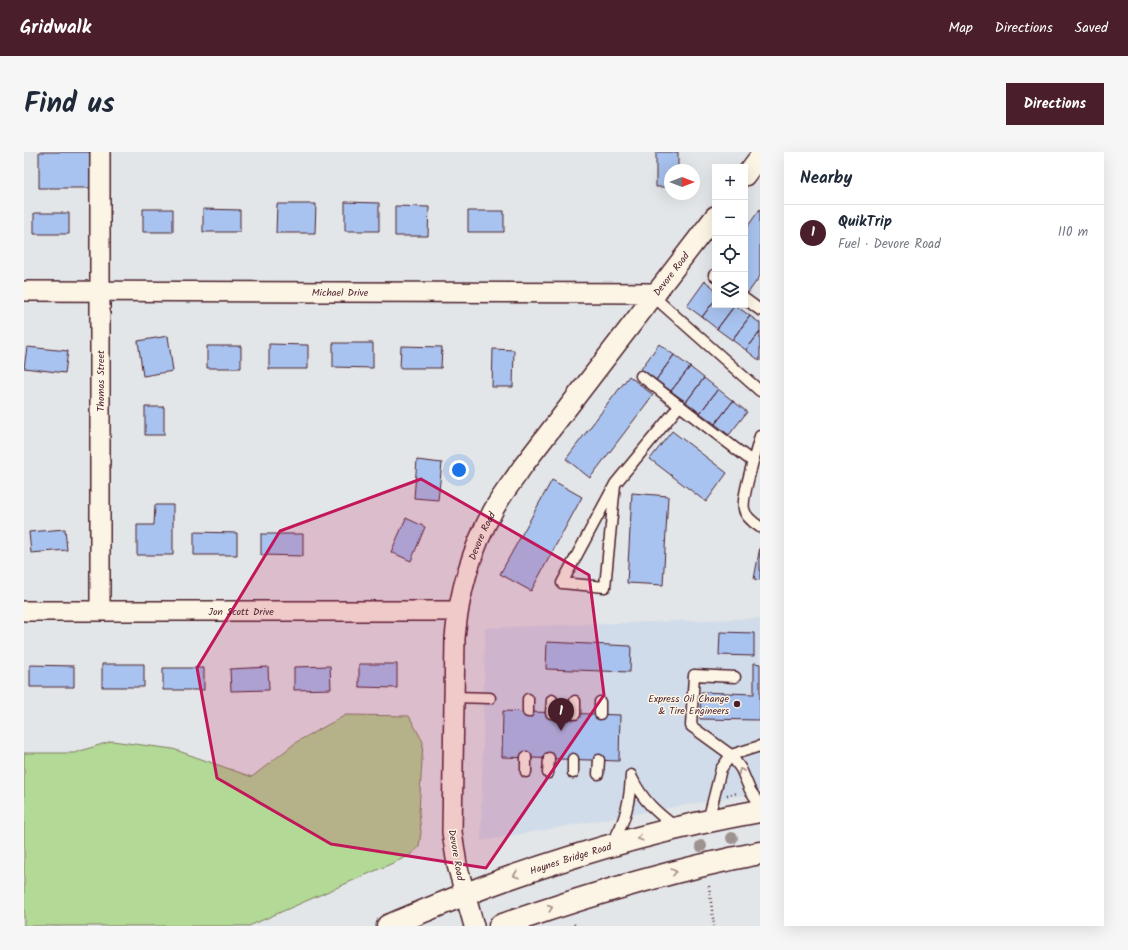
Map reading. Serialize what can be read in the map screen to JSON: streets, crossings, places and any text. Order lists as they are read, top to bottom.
{
  "streets": {
    "main road": ["Haynes Bridge Road"],
    "street": [
      "Devore Road",
      "Michael Drive",
      "Thomas Street",
      "Jon Scott Drive"
    ]
  },
  "crossings": [
    ["Devore Road", "Michael Drive"],
    ["Devore Road", "Jon Scott Drive"],
    ["Devore Road", "Haynes Bridge Road"],
    ["Michael Drive", "Thomas Street"],
    ["Thomas Street", "Jon Scott Drive"]
  ],
  "places": ["Express Oil Change & Tire Engineers"],
  "north": "right",
  "page": {
    "header": "Gridwalk",
    "nav": ["Map", "Directions", "Saved"],
    "title": "Find us",
    "buttons": "Directions",
    "heading": "Nearby",
    "map_buttons": ["+", "−"],
    "list": [
      {
        "mark": "1",
        "name": "QuikTrip",
        "note": "Fuel · Devore Road",
        "value": "110 m"
      }
    ],
    "pins": "1"
  }
}
